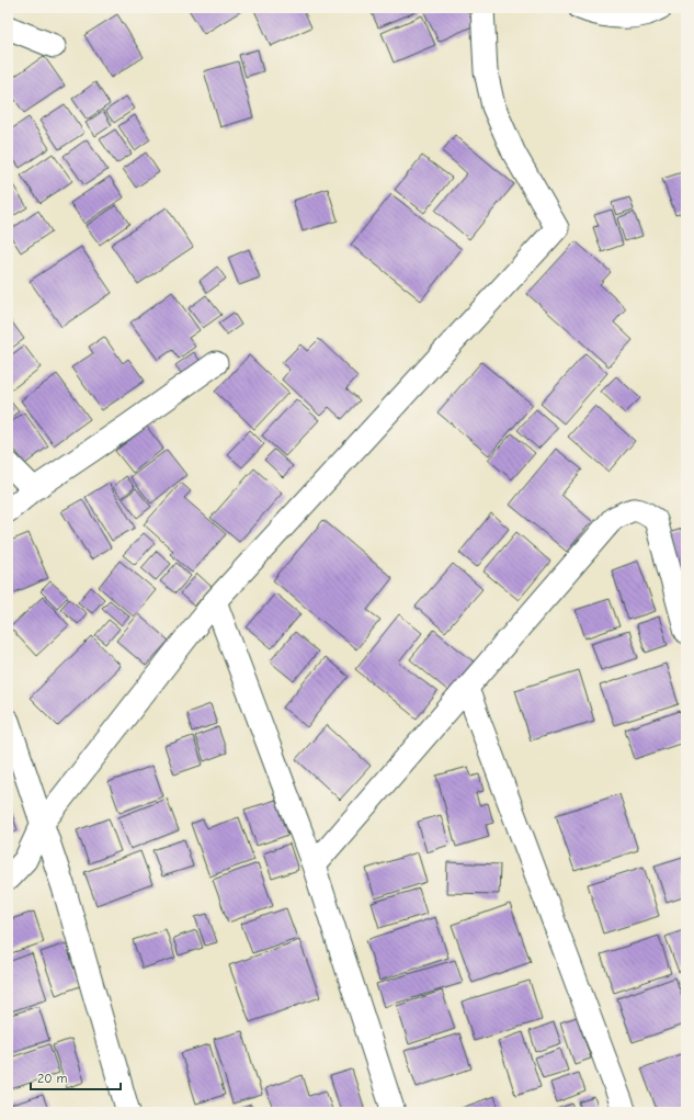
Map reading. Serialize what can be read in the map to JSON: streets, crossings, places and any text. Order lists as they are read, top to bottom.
{
  "scale_bar": "20 m"
}
